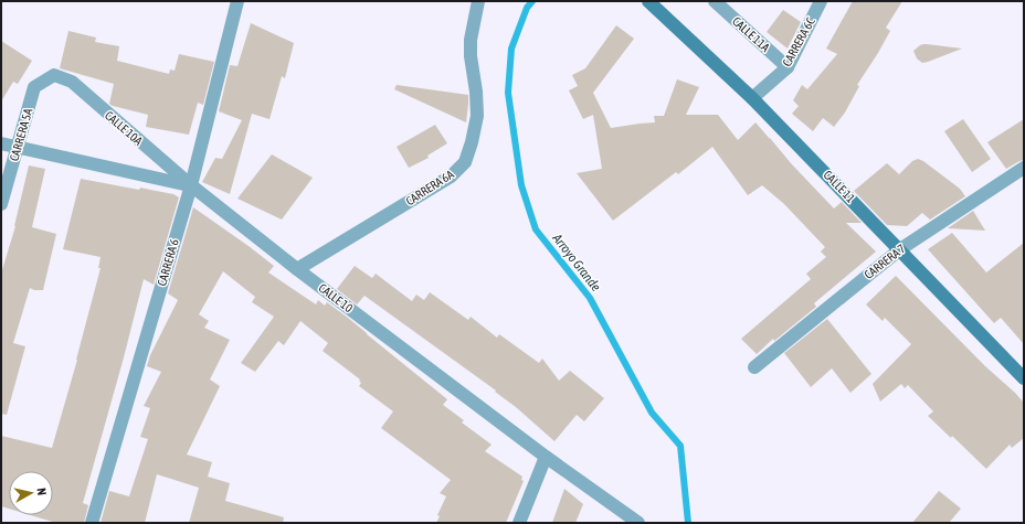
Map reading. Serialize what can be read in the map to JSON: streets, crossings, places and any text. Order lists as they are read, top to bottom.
{
  "streets": {
    "street": [
      "CALLE 11A",
      "CARRERA 6C",
      "CALLE 10A",
      "CARRERA 5A",
      "CALLE 11",
      "CARRERA 6A",
      "CARRERA 7",
      "CARRERA 6",
      "CALLE 10"
    ]
  },
  "crossings": [
    ["CALLE 11A", "CARRERA 6C"],
    ["CARRERA 6C", "CALLE 11"],
    ["CALLE 10A", "CARRERA 5A"],
    ["CALLE 10A", "CARRERA 6"],
    ["CALLE 10A", "CALLE 10"],
    ["CARRERA 5A", "CALLE 10"],
    ["CALLE 11", "CARRERA 7"],
    ["CARRERA 6A", "CALLE 10"],
    ["CARRERA 6", "CALLE 10"]
  ],
  "water": ["Arroyo Grande"],
  "north": "right"
}
